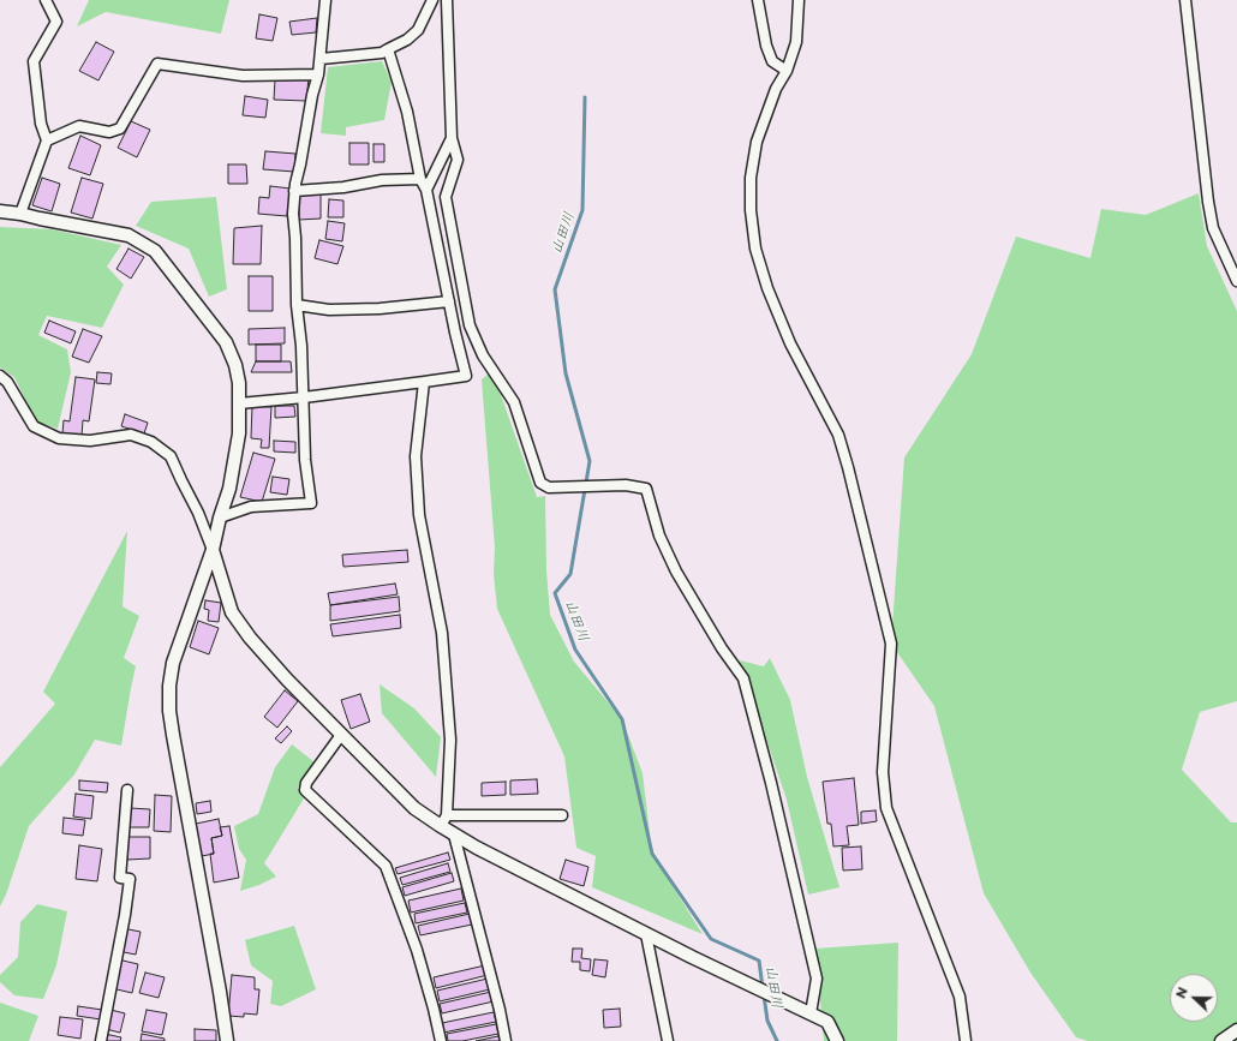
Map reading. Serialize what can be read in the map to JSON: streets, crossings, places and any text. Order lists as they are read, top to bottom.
{
  "water": ["山田川"],
  "north": "left"
}
